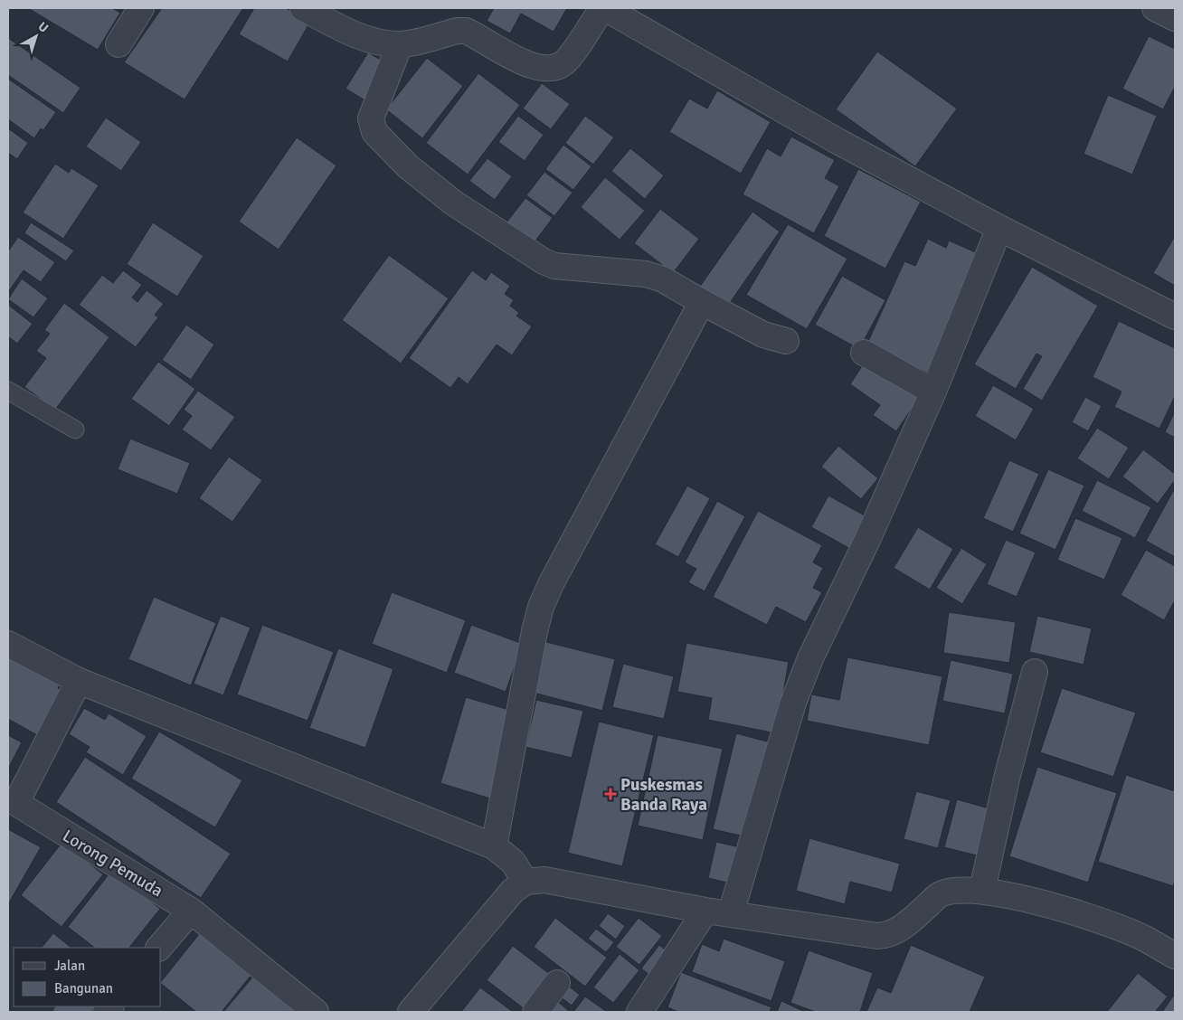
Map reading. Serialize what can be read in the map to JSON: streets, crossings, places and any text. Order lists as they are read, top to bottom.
{
  "streets": {
    "street": ["Lorong Pemuda"]
  },
  "places": {
    "health": ["Puskesmas Banda Raya"]
  },
  "legend": ["Jalan", "Bangunan"],
  "north": "top right"
}
